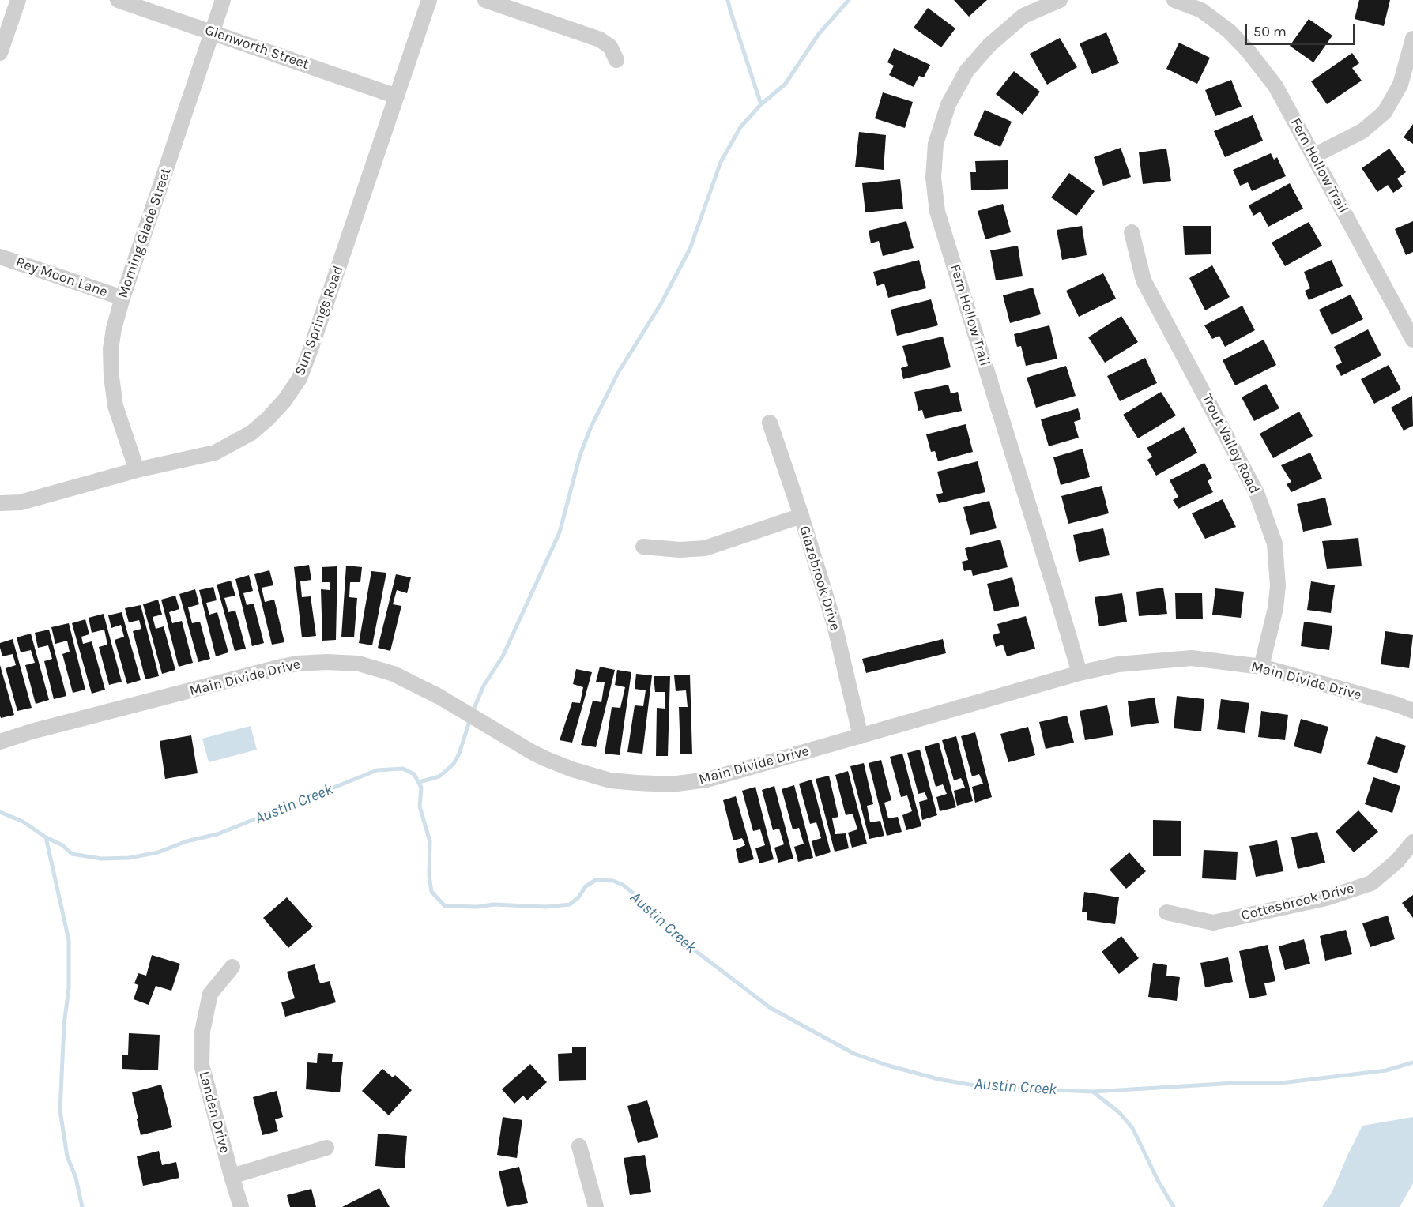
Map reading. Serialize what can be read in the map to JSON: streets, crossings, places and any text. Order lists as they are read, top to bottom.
{
  "streets": {
    "street": [
      "Glenworth Street",
      "Fern Hollow Trail",
      "Morning Glade Street",
      "Rey Moon Lane",
      "Sun Springs Road",
      "Trout Valley Road",
      "Glazebrook Drive",
      "Main Divide Drive",
      "Cottesbrook Drive",
      "Landen Drive"
    ]
  },
  "crossings": [
    ["Glenworth Street", "Morning Glade Street"],
    ["Glenworth Street", "Sun Springs Road"],
    ["Fern Hollow Trail", "Main Divide Drive"],
    ["Morning Glade Street", "Rey Moon Lane"],
    ["Morning Glade Street", "Sun Springs Road"],
    ["Trout Valley Road", "Main Divide Drive"],
    ["Glazebrook Drive", "Main Divide Drive"]
  ],
  "water": ["Austin Creek"],
  "scale_bar": "50 m"
}
